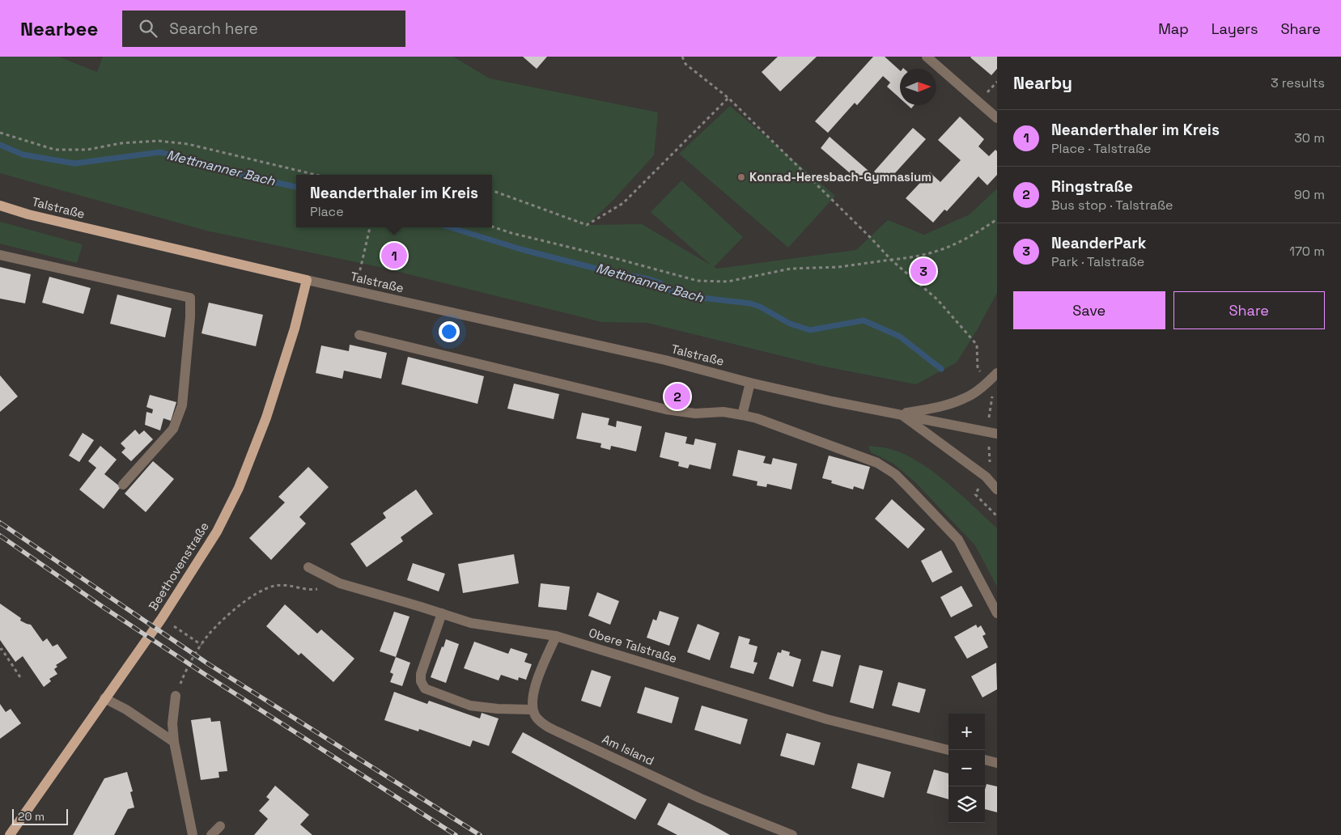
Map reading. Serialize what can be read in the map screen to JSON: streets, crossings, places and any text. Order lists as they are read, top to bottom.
{
  "streets": {
    "main road": ["Talstraße", "Beethovenstraße"],
    "street": ["Obere Talstraße", "Am Island"]
  },
  "crossings": [
    ["Talstraße", "Beethovenstraße"]
  ],
  "water": ["Mettmanner Bach"],
  "places": ["Konrad-Heresbach-Gymnasium"],
  "scale_bar": "20 m",
  "north": "right",
  "page": {
    "header": "Nearbee",
    "search": "Search here",
    "nav": ["Map", "Layers", "Share"],
    "heading": ["Nearby", "3 results"],
    "list": [
      {
        "mark": "1",
        "name": "Neanderthaler im Kreis",
        "note": "Place · Talstraße",
        "value": "30 m"
      },
      {
        "mark": "2",
        "name": "Ringstraße",
        "note": "Bus stop · Talstraße",
        "value": "90 m"
      },
      {
        "mark": "3",
        "name": "NeanderPark",
        "note": "Park · Talstraße",
        "value": "170 m"
      }
    ],
    "popup": ["Neanderthaler im Kreis", "Place"],
    "pins": ["1", "3", "2"],
    "buttons": ["Save", "Share"],
    "map_buttons": ["+", "−"],
    "scale": "20 m"
  }
}
